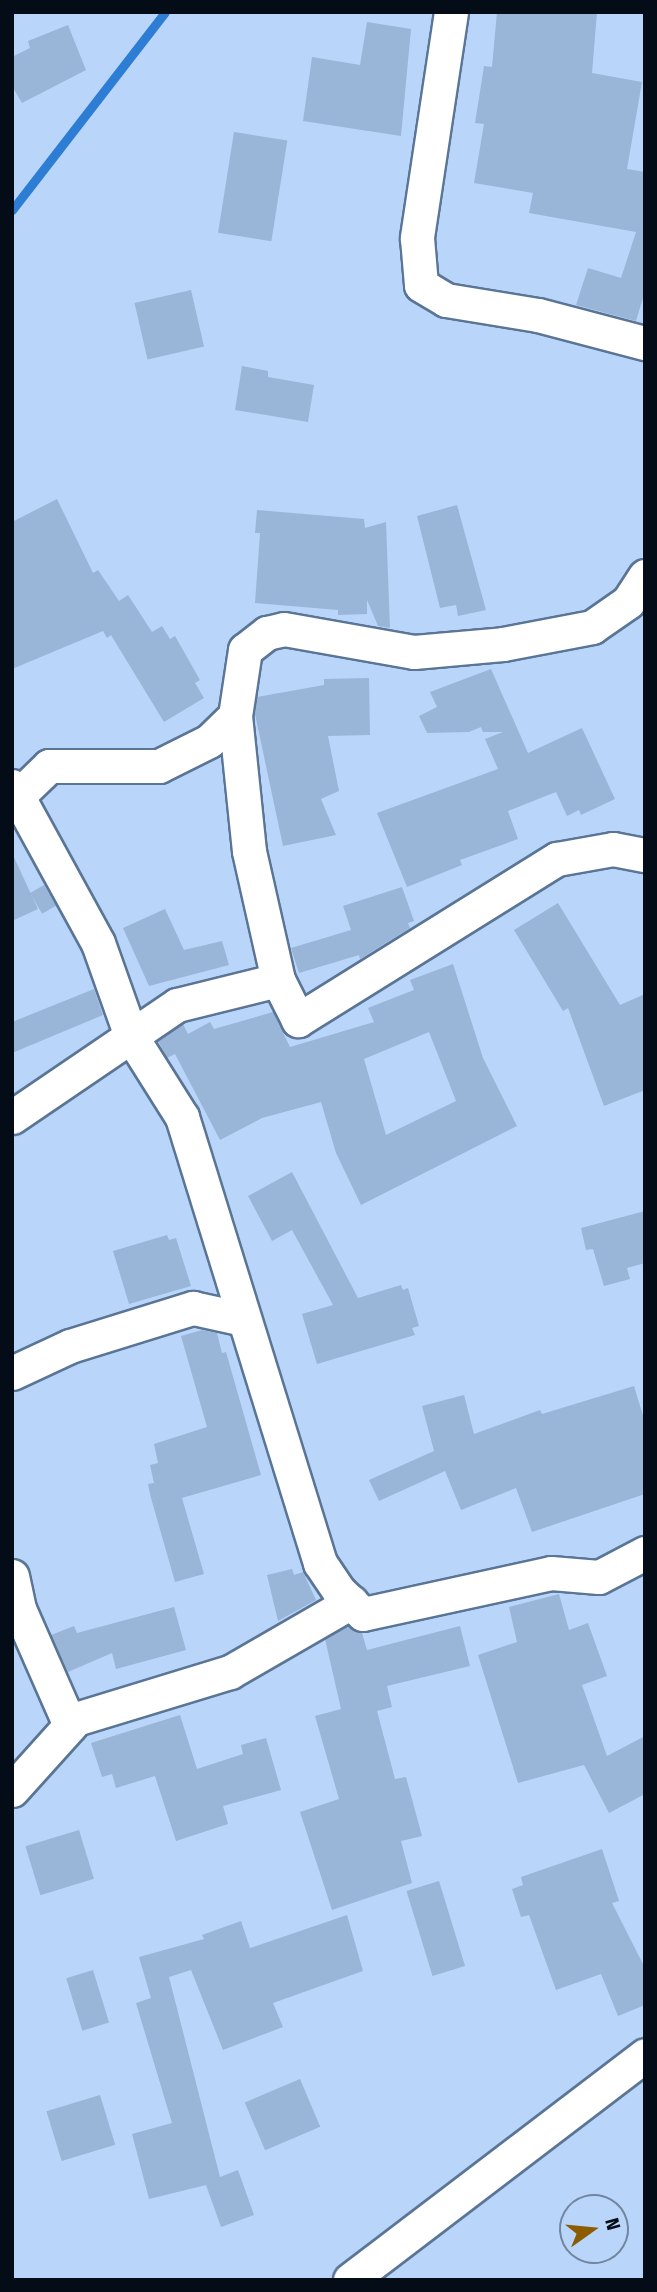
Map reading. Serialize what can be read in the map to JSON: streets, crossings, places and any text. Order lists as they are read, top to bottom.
{
  "north": "right"
}
